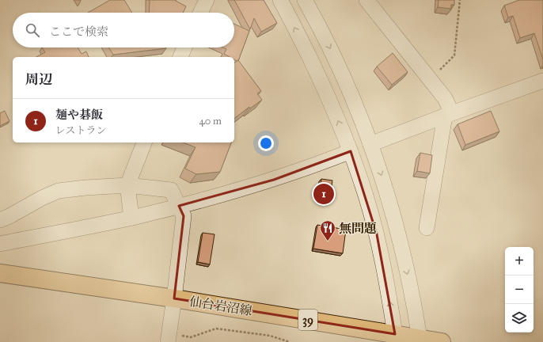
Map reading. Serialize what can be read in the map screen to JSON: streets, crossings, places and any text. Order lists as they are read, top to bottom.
{
  "streets": {
    "main road": ["仙台岩沼線", "39"]
  },
  "places": {
    "restaurant": ["無問題"]
  },
  "page": {
    "search": "ここで検索",
    "heading": "周辺",
    "list": [
      {
        "mark": "1",
        "name": "麺や碁飯",
        "note": "レストラン",
        "value": "40 m"
      }
    ],
    "pins": "1",
    "map_buttons": ["+", "−"]
  }
}
